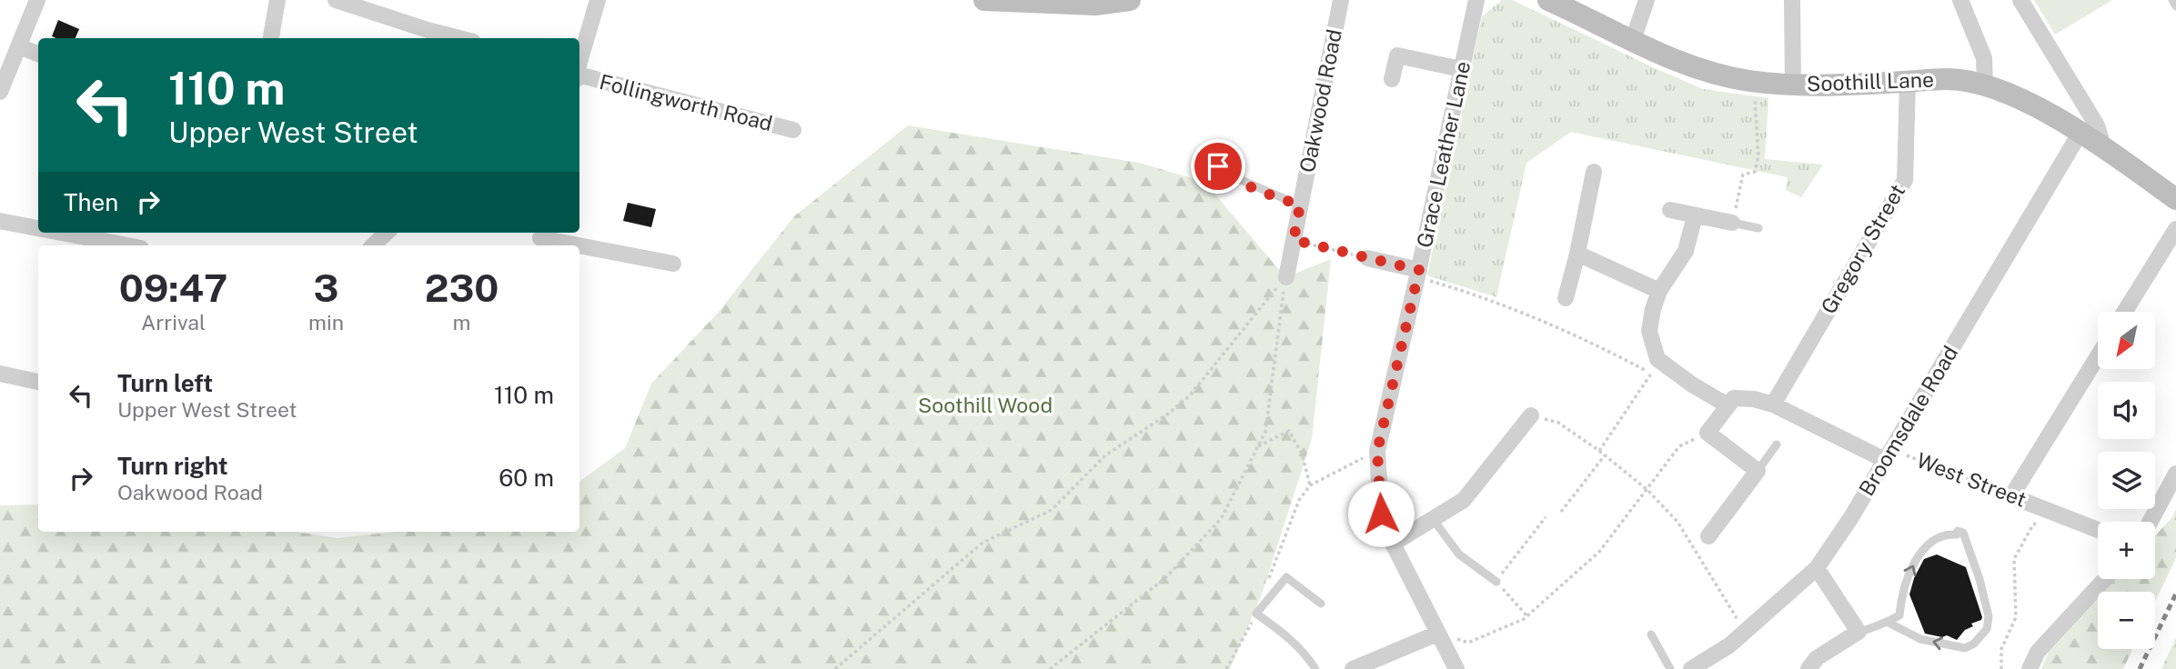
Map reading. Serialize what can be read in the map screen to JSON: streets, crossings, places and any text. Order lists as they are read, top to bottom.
{
  "streets": {
    "main road": ["Soothill Lane"],
    "street": [
      "Oakwood Road",
      "Follingworth Road",
      "Grace Leather Lane",
      "Gregory Street",
      "Broomsdale Road",
      "West Street"
    ]
  },
  "crossings": [
    ["Soothill Lane", "Gregory Street"],
    ["Soothill Lane", "Broomsdale Road"],
    ["Gregory Street", "West Street"],
    ["Broomsdale Road", "West Street"]
  ],
  "parks": ["Soothill Wood"],
  "north": "bottom left",
  "page": {
    "turn": ["110 m", "Upper West Street"],
    "then": "Then",
    "eta": [
      "09:47",
      "Arrival",
      "3",
      "min",
      "230",
      "m"
    ],
    "map_buttons": ["+", "−"],
    "list": [
      {
        "name": "Turn left",
        "note": "Upper West Street",
        "value": "110 m"
      },
      {
        "name": "Turn right",
        "note": "Oakwood Road",
        "value": "60 m"
      }
    ]
  }
}
